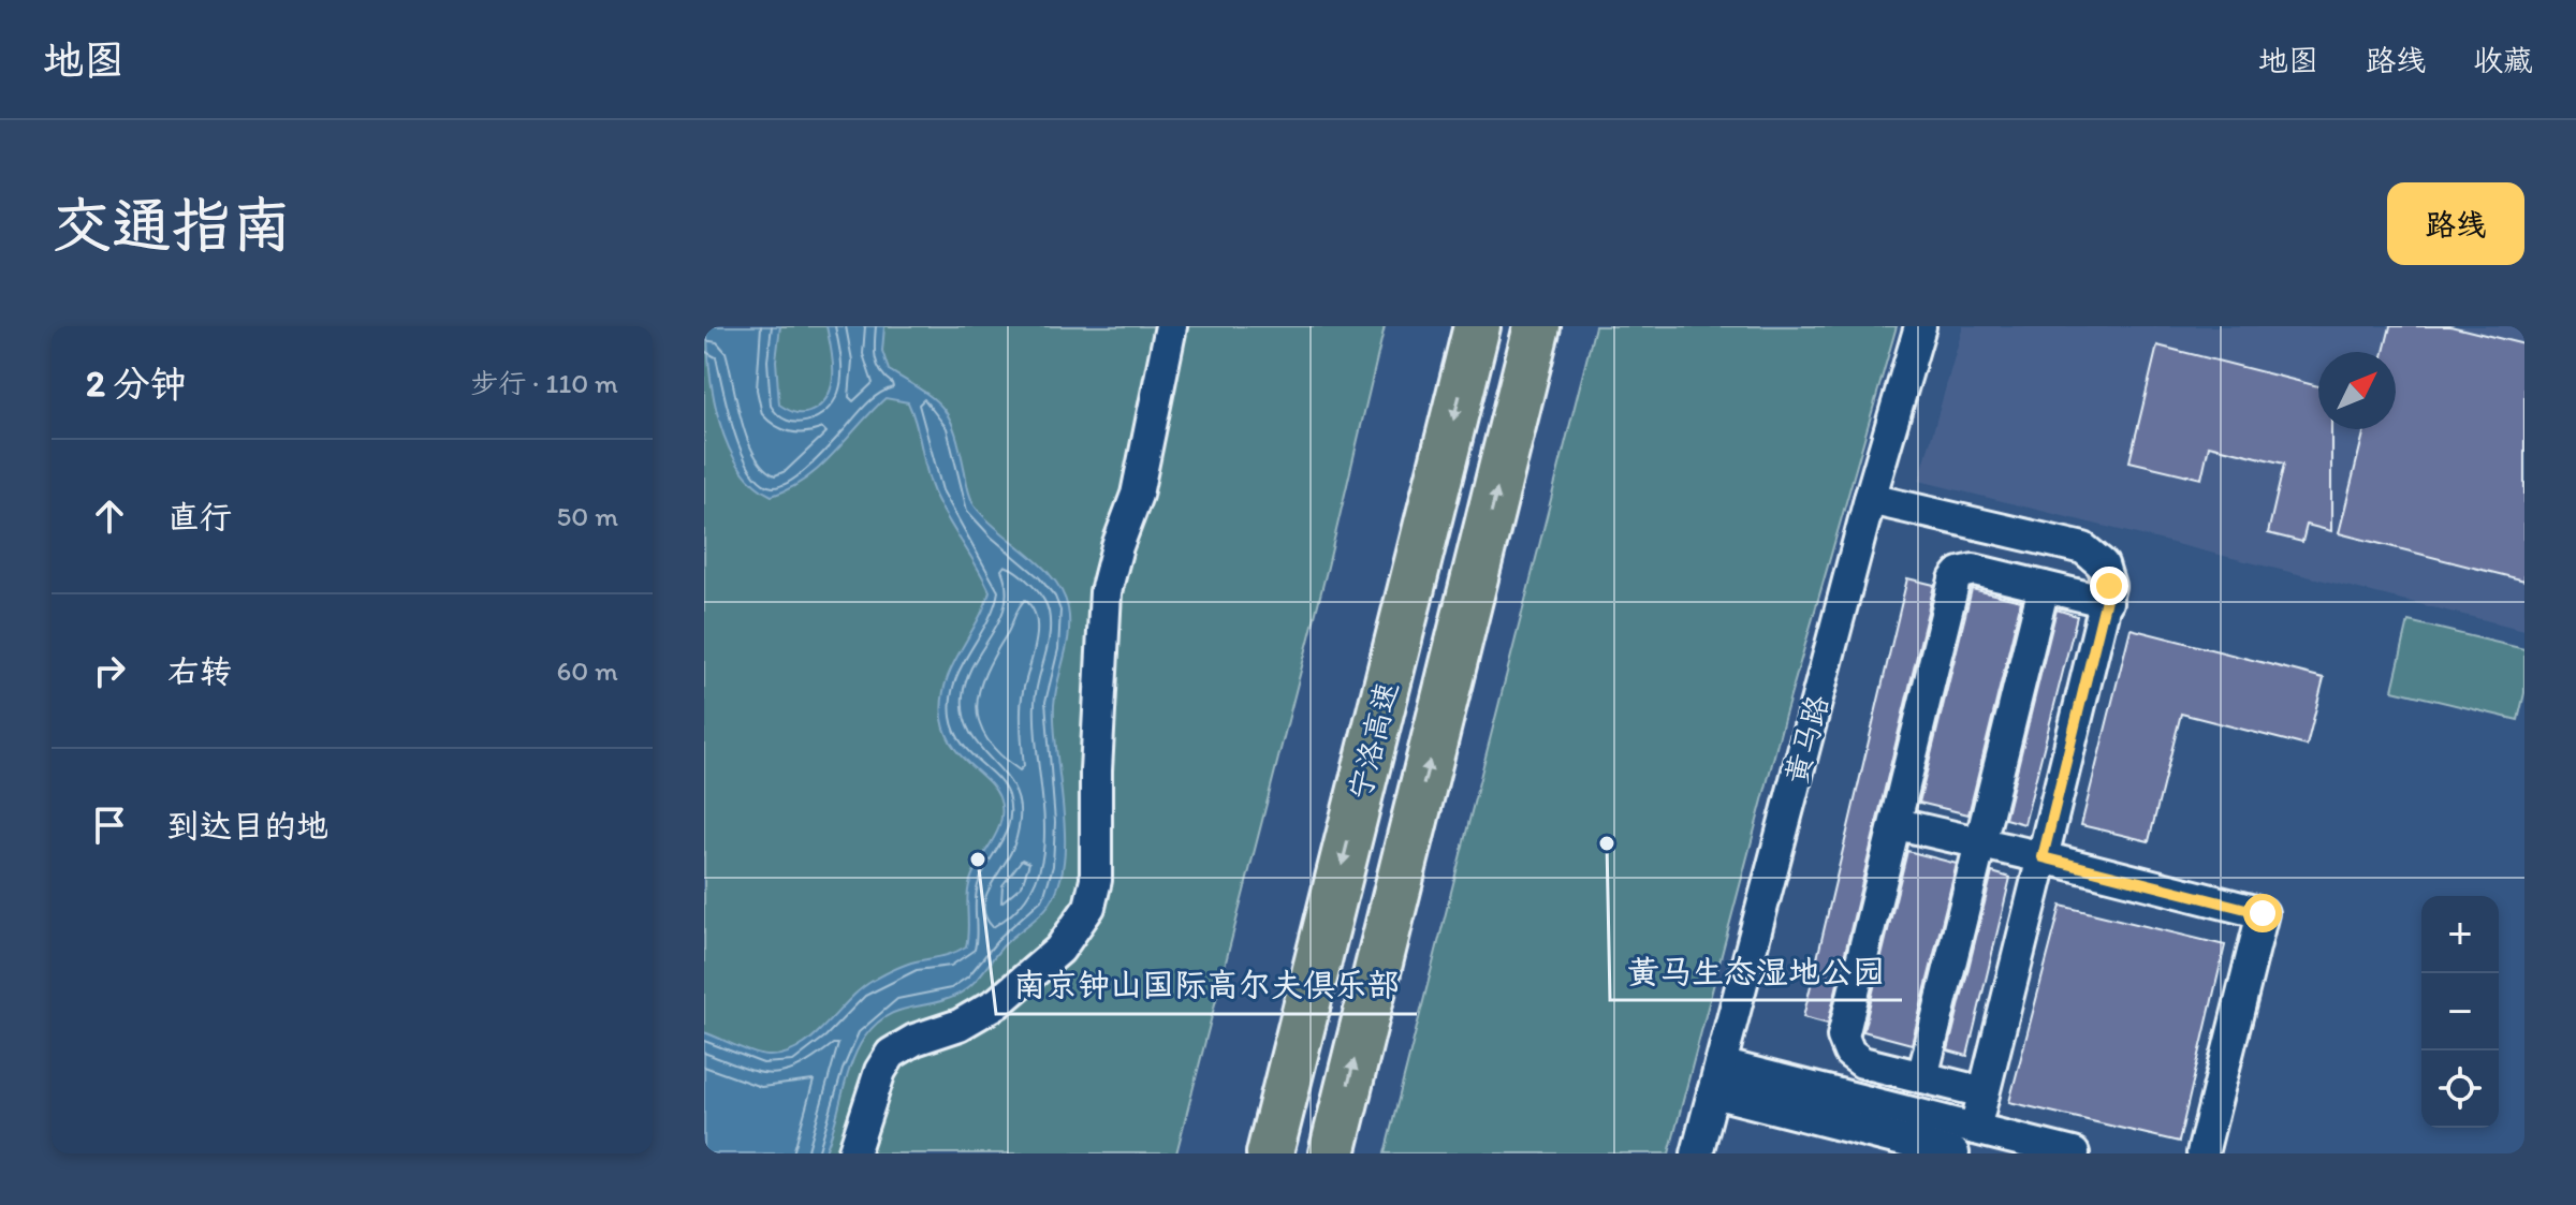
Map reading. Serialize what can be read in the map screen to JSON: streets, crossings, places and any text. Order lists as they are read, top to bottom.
{
  "streets": {
    "highway": ["宁洛高速"],
    "street": ["黄马路"]
  },
  "places": ["黄马生态湿地公园", "南京钟山国际高尔夫俱乐部"],
  "north": "top right",
  "page": {
    "header": "地图",
    "nav": ["地图", "路线", "收藏"],
    "buttons": "路线",
    "title": "交通指南",
    "heading": ["2 分钟", "步行 · 110 m"],
    "list": [
      ["直行", "50 m"],
      ["右转", "60 m"],
      "到达目的地"
    ],
    "map_buttons": ["+", "−"]
  }
}
